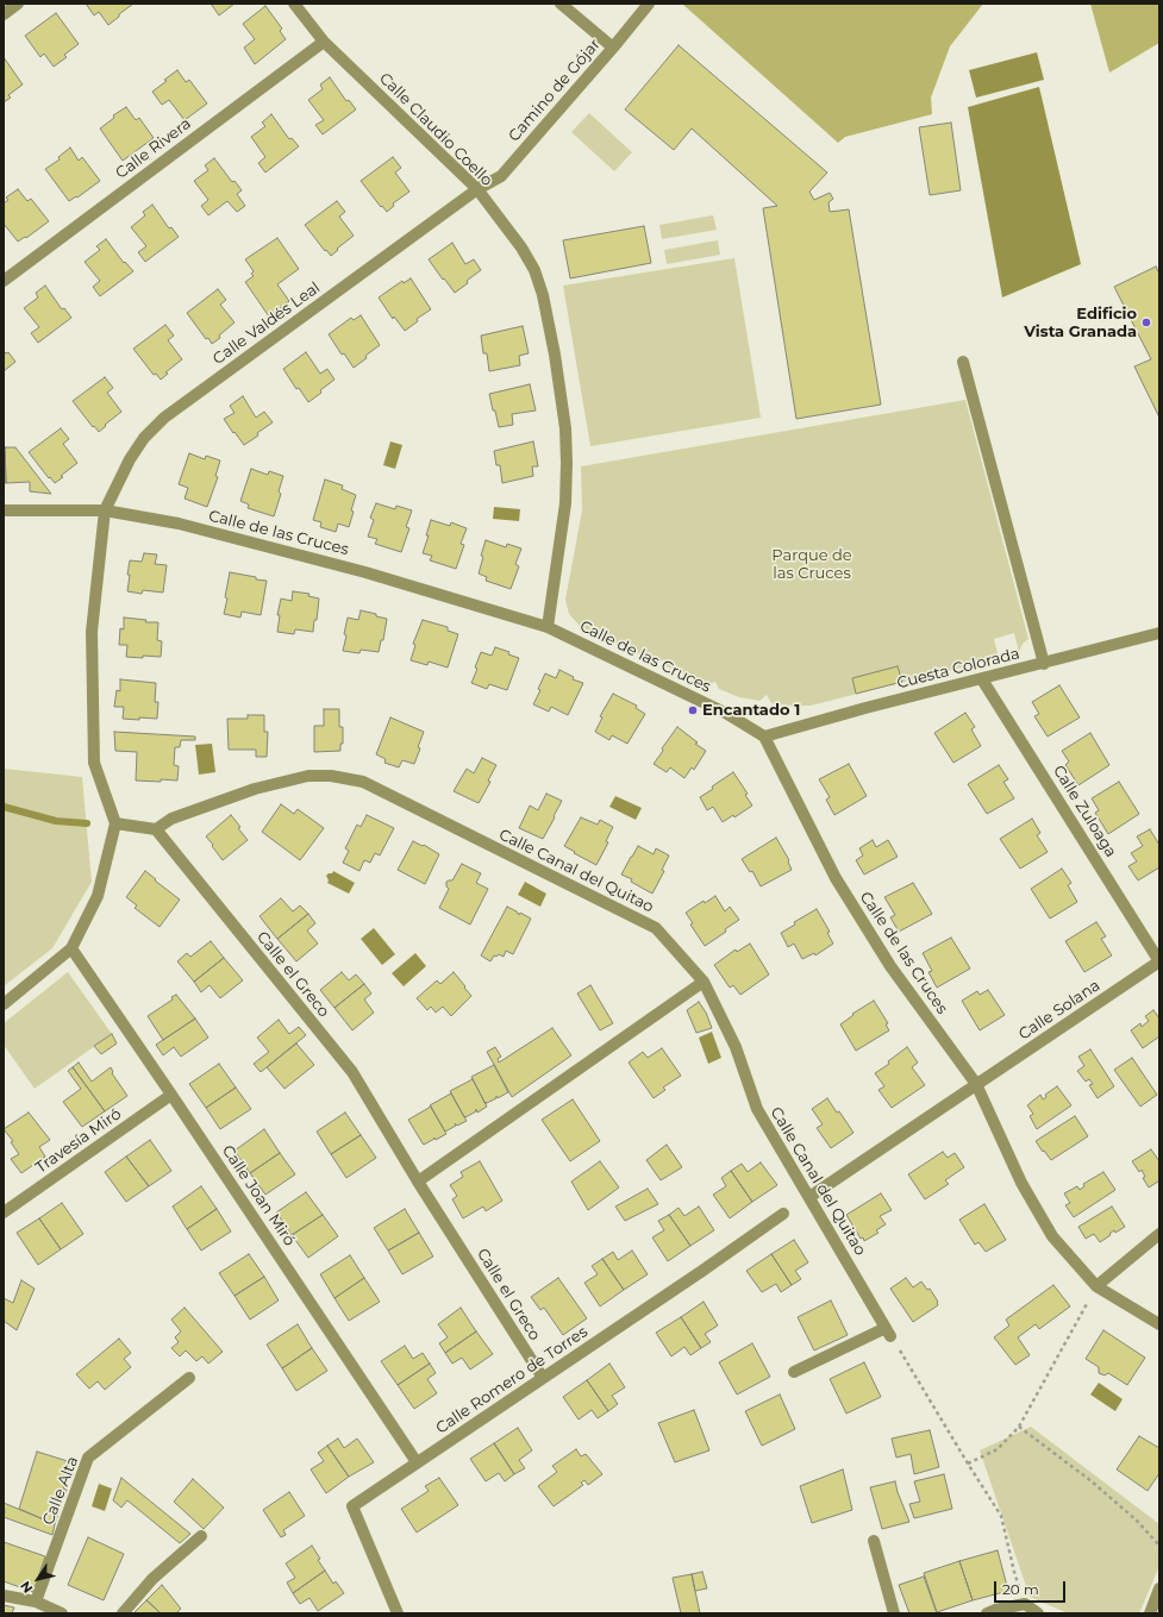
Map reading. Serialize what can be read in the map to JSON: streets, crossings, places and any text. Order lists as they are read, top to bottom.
{
  "streets": {
    "street": [
      "Camino de Gójar",
      "Calle Claudio Coello",
      "Calle Rivera",
      "Calle Valdés Leal",
      "Calle de las Cruces",
      "Cuesta Colorada",
      "Calle Zuloaga",
      "Calle Canal del Quitao",
      "Calle el Greco",
      "Calle Solana",
      "Travesía Miró",
      "Calle Joan Miró",
      "Calle Romero de Torres",
      "Calle Alta"
    ]
  },
  "crossings": [
    ["Camino de Gójar", "Calle Claudio Coello"],
    ["Camino de Gójar", "Calle Valdés Leal"],
    ["Calle Claudio Coello", "Calle Rivera"],
    ["Calle Claudio Coello", "Calle Valdés Leal"],
    ["Calle Claudio Coello", "Calle de las Cruces"],
    ["Calle Valdés Leal", "Calle de las Cruces"],
    ["Calle de las Cruces", "Cuesta Colorada"],
    ["Calle de las Cruces", "Calle Solana"],
    ["Cuesta Colorada", "Calle Zuloaga"],
    ["Calle Zuloaga", "Calle Solana"],
    ["Calle Canal del Quitao", "Calle el Greco"],
    ["Calle el Greco", "Calle Romero de Torres"],
    ["Travesía Miró", "Calle Joan Miró"],
    ["Calle Joan Miró", "Calle Romero de Torres"]
  ],
  "parks": ["Parque de las Cruces"],
  "places": ["Edificio Vista Granada", "Encantado 1"],
  "scale_bar": "20 m",
  "north": "bottom left"
}
